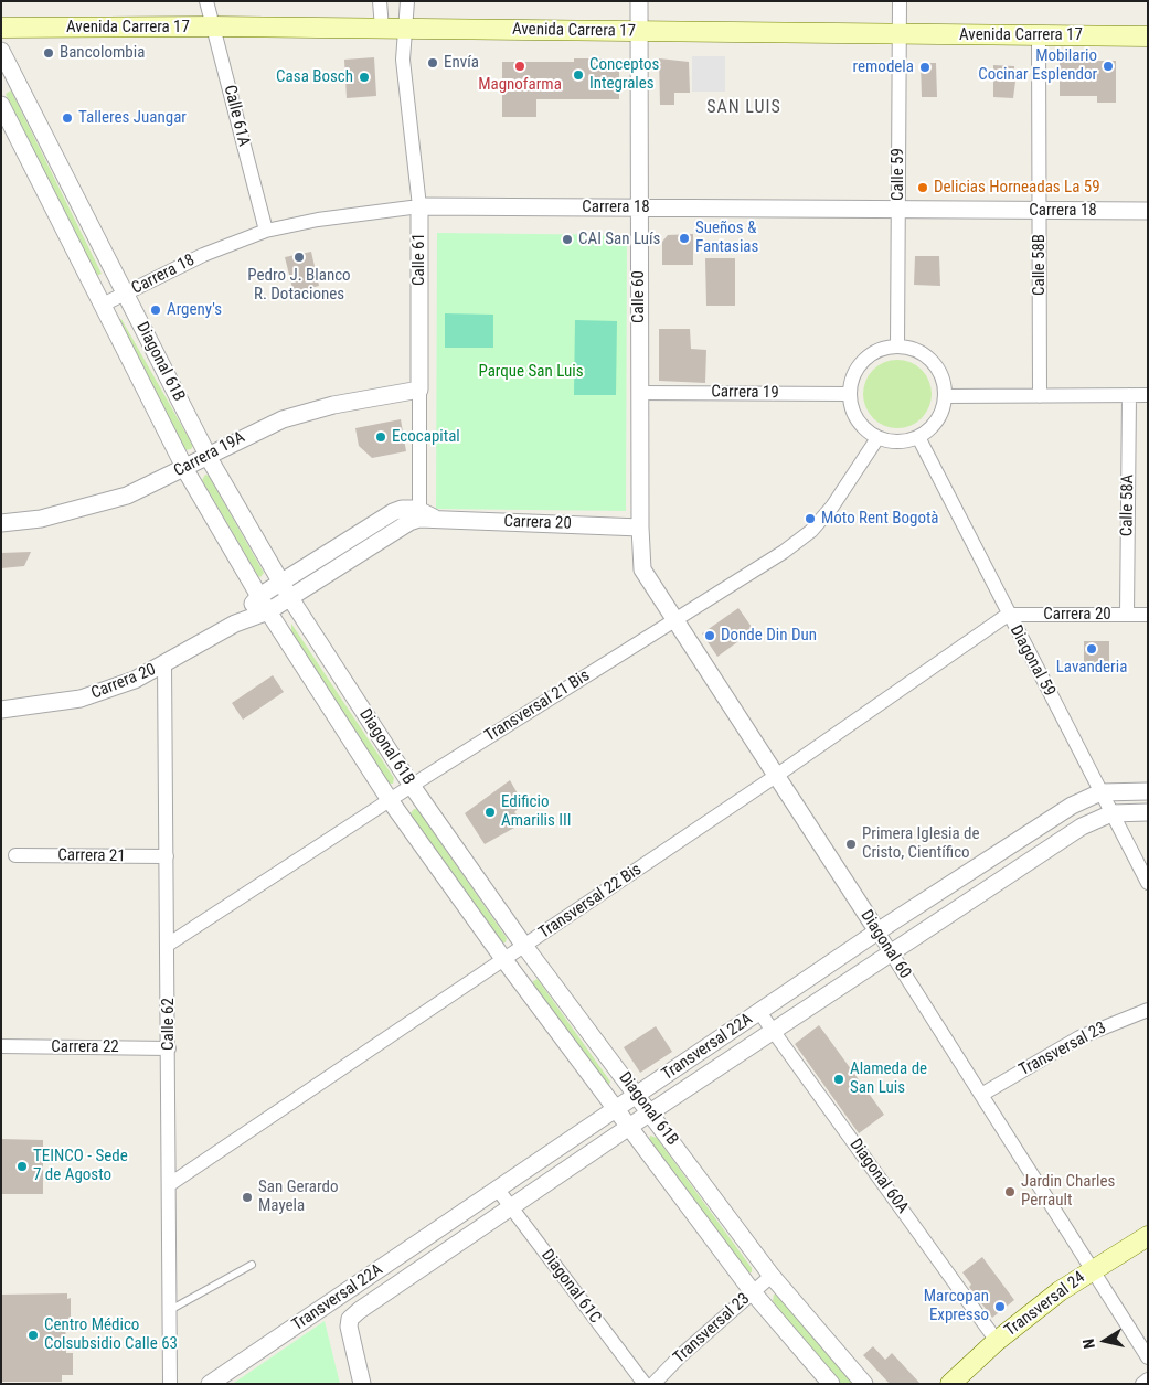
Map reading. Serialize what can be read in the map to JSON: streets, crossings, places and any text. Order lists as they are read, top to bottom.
{
  "streets": {
    "main road": ["Avenida Carrera 17", "Transversal 24"],
    "street": [
      "Calle 61A",
      "Calle 59",
      "Carrera 18",
      "Calle 61",
      "Calle 58B",
      "Calle 60",
      "Diagonal 61B",
      "Carrera 19",
      "Carrera 19A",
      "Calle 58A",
      "Carrera 20",
      "Diagonal 59",
      "Transversal 21 Bis",
      "Carrera 21",
      "Transversal 22 Bis",
      "Diagonal 60",
      "Calle 62",
      "Carrera 22",
      "Transversal 22A",
      "Transversal 23",
      "Diagonal 60A",
      "Diagonal 61C"
    ]
  },
  "crossings": [
    ["Avenida Carrera 17", "Calle 61A"],
    ["Avenida Carrera 17", "Calle 59"],
    ["Avenida Carrera 17", "Calle 61"],
    ["Avenida Carrera 17", "Calle 58B"],
    ["Avenida Carrera 17", "Calle 60"],
    ["Calle 61A", "Carrera 18"],
    ["Calle 59", "Carrera 18"],
    ["Calle 59", "Carrera 19"],
    ["Calle 59", "Diagonal 59"],
    ["Calle 59", "Transversal 21 Bis"],
    ["Carrera 18", "Calle 61"],
    ["Carrera 18", "Calle 58B"],
    ["Carrera 18", "Calle 60"],
    ["Carrera 18", "Diagonal 61B"],
    ["Calle 61", "Carrera 19A"],
    ["Calle 61", "Carrera 20"],
    ["Calle 60", "Carrera 19"],
    ["Calle 60", "Carrera 20"],
    ["Calle 60", "Diagonal 60"],
    ["Diagonal 61B", "Carrera 19A"],
    ["Diagonal 61B", "Carrera 20"],
    ["Diagonal 61B", "Transversal 21 Bis"],
    ["Diagonal 61B", "Transversal 22 Bis"],
    ["Diagonal 61B", "Transversal 22A"],
    ["Diagonal 61B", "Transversal 23"],
    ["Carrera 19", "Diagonal 59"],
    ["Carrera 19", "Transversal 21 Bis"],
    ["Calle 58A", "Carrera 20"],
    ["Carrera 20", "Diagonal 59"],
    ["Carrera 20", "Transversal 22 Bis"],
    ["Carrera 20", "Diagonal 60"],
    ["Carrera 20", "Calle 62"],
    ["Diagonal 59", "Transversal 21 Bis"],
    ["Diagonal 59", "Transversal 22 Bis"],
    ["Diagonal 59", "Transversal 22A"],
    ["Transversal 21 Bis", "Diagonal 60"],
    ["Transversal 21 Bis", "Calle 62"],
    ["Carrera 21", "Calle 62"],
    ["Transversal 22 Bis", "Diagonal 60"],
    ["Transversal 22 Bis", "Calle 62"],
    ["Diagonal 60", "Transversal 22A"],
    ["Diagonal 60", "Transversal 23"],
    ["Diagonal 60", "Transversal 24"],
    ["Calle 62", "Carrera 22"],
    ["Transversal 22A", "Diagonal 60A"],
    ["Transversal 22A", "Diagonal 61C"],
    ["Diagonal 60A", "Transversal 24"]
  ],
  "districts": ["SAN LUIS"],
  "parks": ["Parque San Luis"],
  "places": [
    "Bancolombia",
    "Envía",
    "Magnofarma",
    "Mobilario Cocinar Esplendor",
    "remodela",
    "Conceptos Integrales",
    "Casa Bosch",
    "Talleres Juangar",
    "Delicias Horneadas La 59",
    "Sueños & Fantasias",
    "CAI San Luís",
    "Pedro J. Blanco R. Dotaciones",
    "Argeny's",
    "Ecocapital",
    "Moto Rent Bogotà",
    "Donde Din Dun",
    "Lavanderia",
    "Edificio Amarilis III",
    "Primera Iglesia de Cristo, Científico",
    "Alameda de San Luis",
    "TEINCO - Sede 7 de Agosto",
    "Jardin Charles Perrault",
    "San Gerardo Mayela",
    "Marcopan Expresso",
    "Centro Médico Colsubsidio Calle 63"
  ],
  "north": "left"
}
